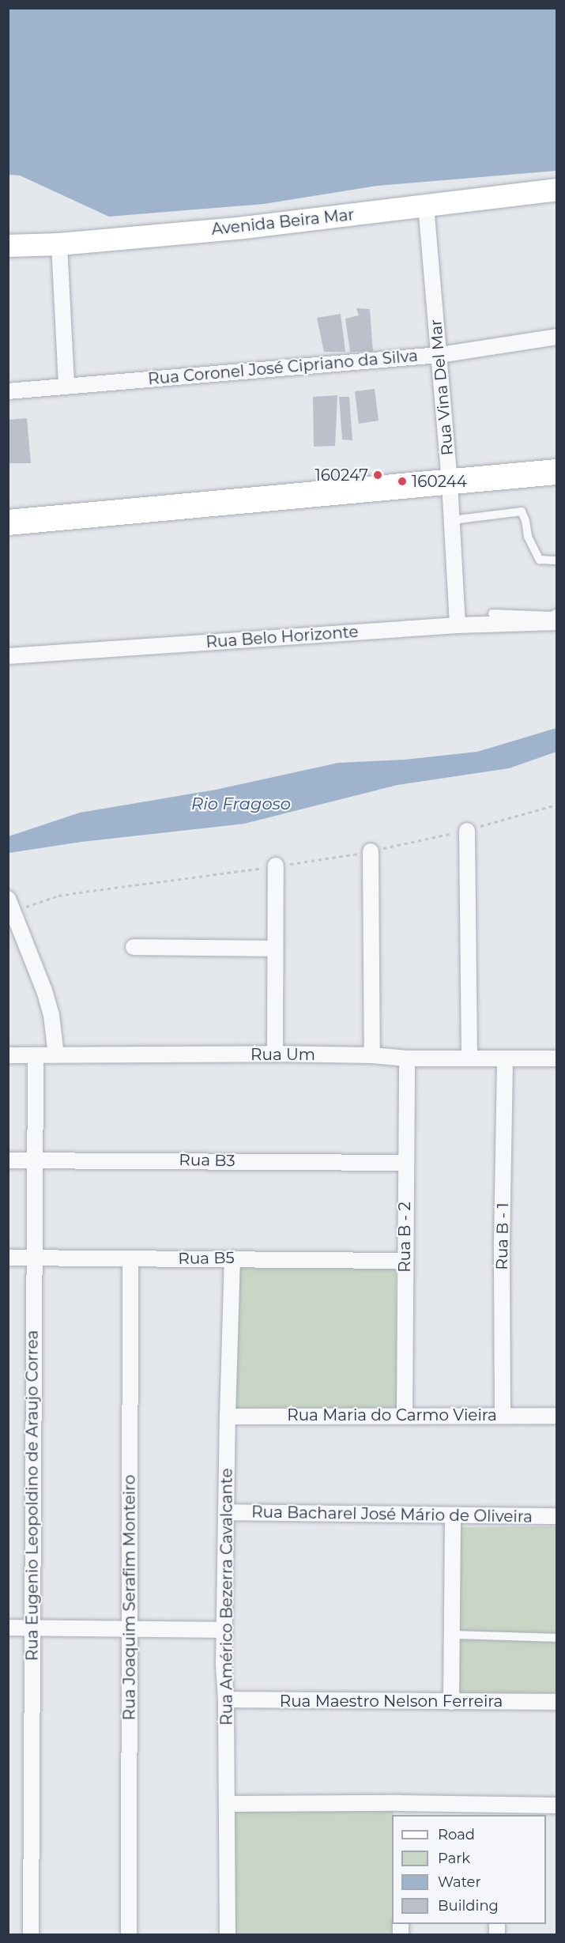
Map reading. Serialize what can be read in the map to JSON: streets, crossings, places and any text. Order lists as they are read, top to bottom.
{
  "streets": {
    "main road": ["Avenida Beira Mar"],
    "street": [
      "Rua Coronel José Cipriano da Silva",
      "Rua Vina Del Mar",
      "Rua Belo Horizonte",
      "Rua Um",
      "Rua B3",
      "Rua B - 1",
      "Rua B - 2",
      "Rua B5",
      "Rua Maria do Carmo Vieira",
      "Rua Eugenio Leopoldino de Araujo Correa",
      "Rua Bacharel José Mário de Oliveira",
      "Rua Américo Bezerra Cavalcante",
      "Rua Joaquim Serafim Monteiro",
      "Rua Maestro Nelson Ferreira"
    ]
  },
  "crossings": [
    ["Avenida Beira Mar", "Rua Vina Del Mar"],
    ["Rua Coronel José Cipriano da Silva", "Rua Vina Del Mar"],
    ["Rua Vina Del Mar", "Rua Belo Horizonte"],
    ["Rua Um", "Rua B - 1"],
    ["Rua Um", "Rua B - 2"],
    ["Rua Um", "Rua Eugenio Leopoldino de Araujo Correa"],
    ["Rua B3", "Rua B - 2"],
    ["Rua B3", "Rua Eugenio Leopoldino de Araujo Correa"],
    ["Rua B - 1", "Rua Maria do Carmo Vieira"],
    ["Rua B - 2", "Rua B5"],
    ["Rua B - 2", "Rua Maria do Carmo Vieira"],
    ["Rua B5", "Rua Eugenio Leopoldino de Araujo Correa"],
    ["Rua B5", "Rua Américo Bezerra Cavalcante"],
    ["Rua B5", "Rua Joaquim Serafim Monteiro"],
    ["Rua Maria do Carmo Vieira", "Rua Américo Bezerra Cavalcante"],
    ["Rua Bacharel José Mário de Oliveira", "Rua Américo Bezerra Cavalcante"],
    ["Rua Américo Bezerra Cavalcante", "Rua Maestro Nelson Ferreira"]
  ],
  "water": ["Rio Fragoso"],
  "places": ["160247", "160244"],
  "legend": [
    "Road",
    "Park",
    "Water",
    "Building"
  ]
}
